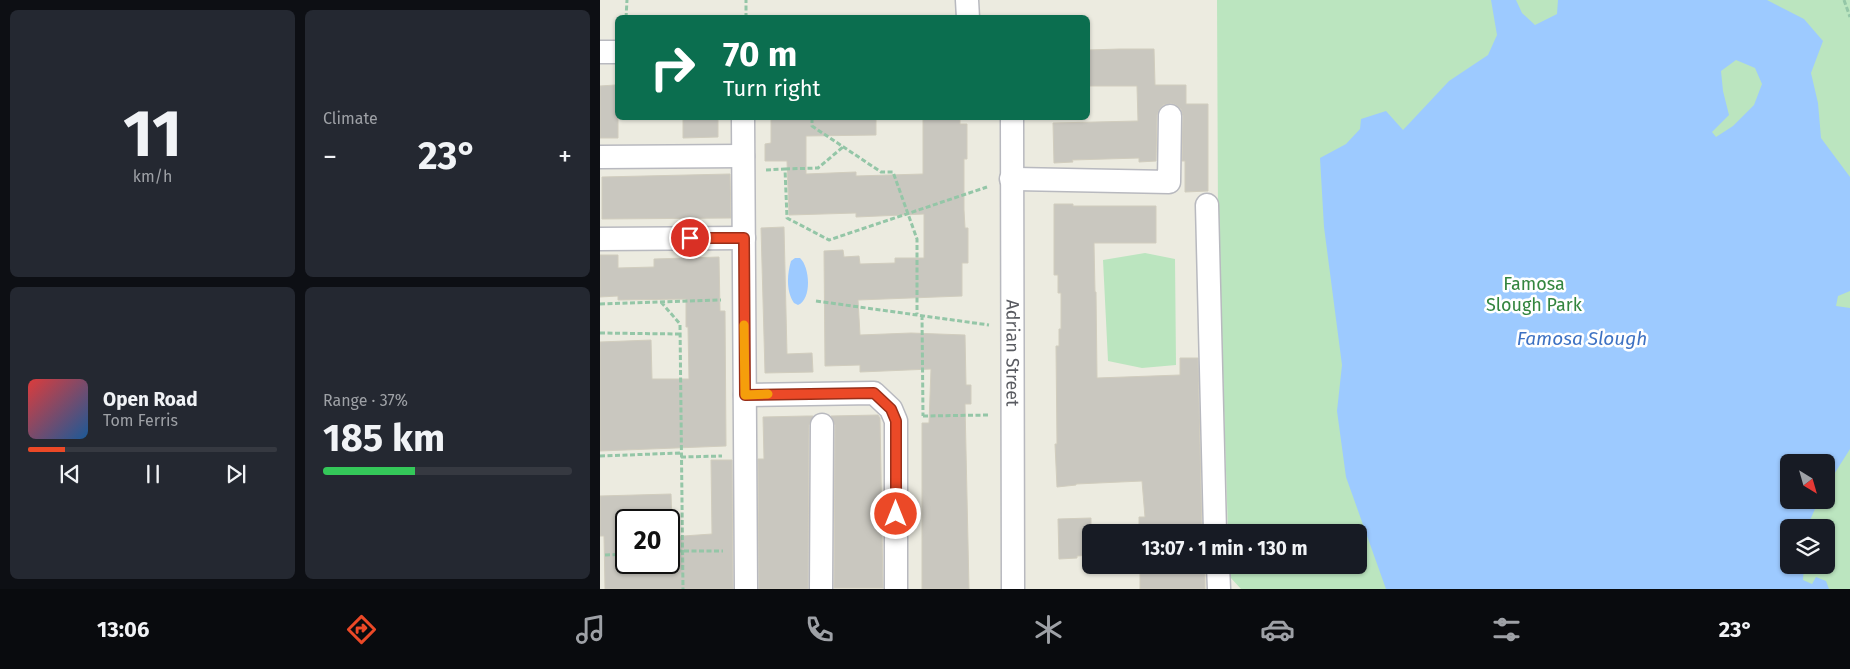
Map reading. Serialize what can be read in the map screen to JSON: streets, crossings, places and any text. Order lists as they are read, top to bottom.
{
  "streets": {
    "street": ["Adrian Street"]
  },
  "water": ["Famosa Slough"],
  "parks": ["Famosa Slough Park"],
  "north": "bottom right",
  "page": {
    "tile": [
      ["11", "km/h"],
      "Climate",
      ["Range · 37%", "185 km"]
    ],
    "turn": ["70 m", "Turn right"],
    "heat": ["−", "23°", "+"],
    "song": ["Open Road", "Tom Ferris"],
    "limit": "20",
    "trip": "13:07 · 1 min · 130 m",
    "tabs": ["13:06", "23°"]
  }
}
